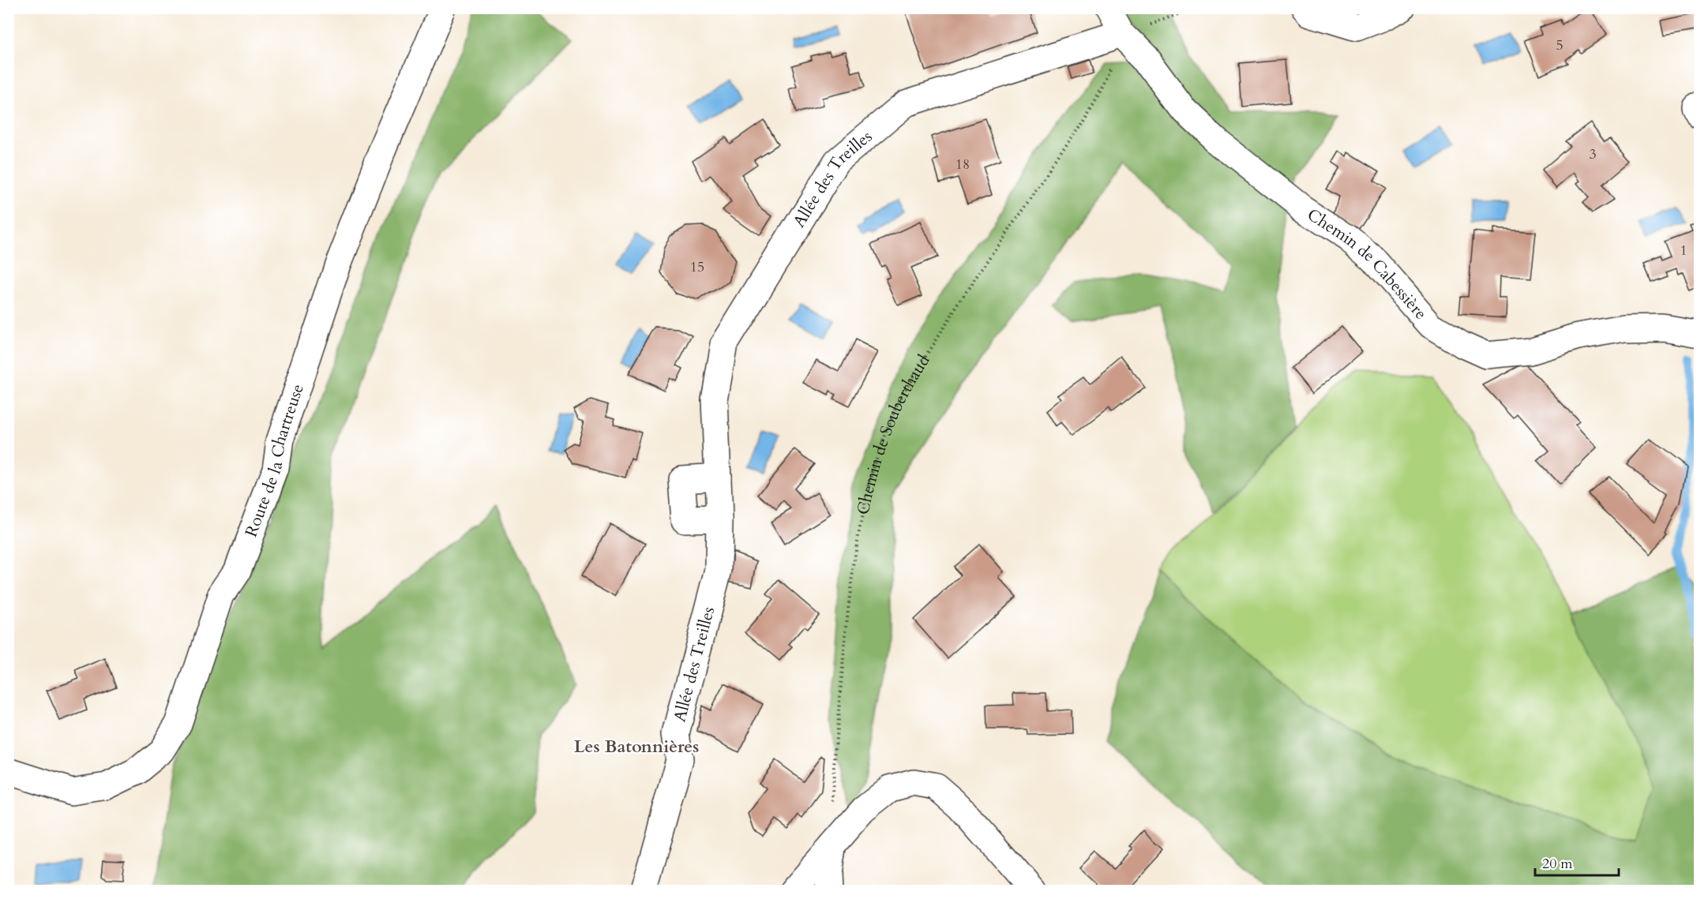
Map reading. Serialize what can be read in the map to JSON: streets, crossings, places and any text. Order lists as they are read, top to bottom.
{
  "streets": {
    "street": ["Allée des Treilles", "Chemin de Cabessière", "Route de la Chartreuse"],
    "path": ["Chemin de Souberthaud"]
  },
  "crossings": [
    ["Allée des Treilles", "Chemin de Cabessière"],
    ["Allée des Treilles", "Chemin de Souberthaud"],
    ["Chemin de Cabessière", "Chemin de Souberthaud"]
  ],
  "districts": ["Les Batonnières"],
  "house_numbers": [
    "5",
    "3",
    "18",
    "1",
    "15"
  ],
  "scale_bar": "20 m"
}
